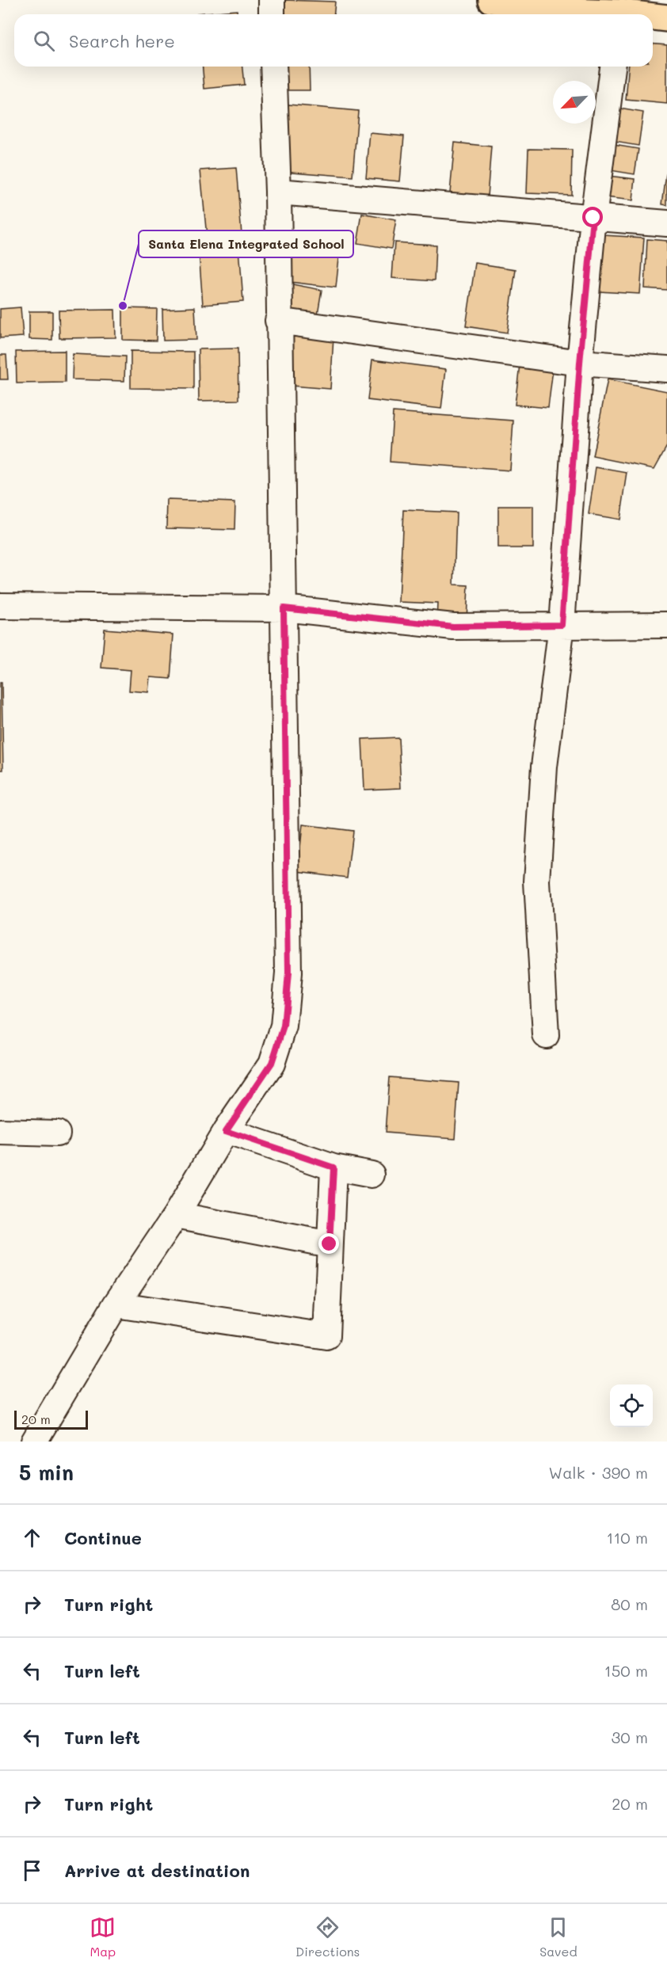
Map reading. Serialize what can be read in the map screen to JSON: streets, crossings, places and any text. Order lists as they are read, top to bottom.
{
  "places": ["Santa Elena Integrated School"],
  "scale_bar": "20 m",
  "north": "bottom left",
  "page": {
    "search": "Search here",
    "scale": "20 m",
    "heading": ["5 min", "Walk · 390 m"],
    "list": [
      ["Continue", "110 m"],
      ["Turn right", "80 m"],
      ["Turn left", "150 m"],
      ["Turn left", "30 m"],
      ["Turn right", "20 m"],
      "Arrive at destination"
    ],
    "nav": ["Map", "Directions", "Saved"]
  }
}
